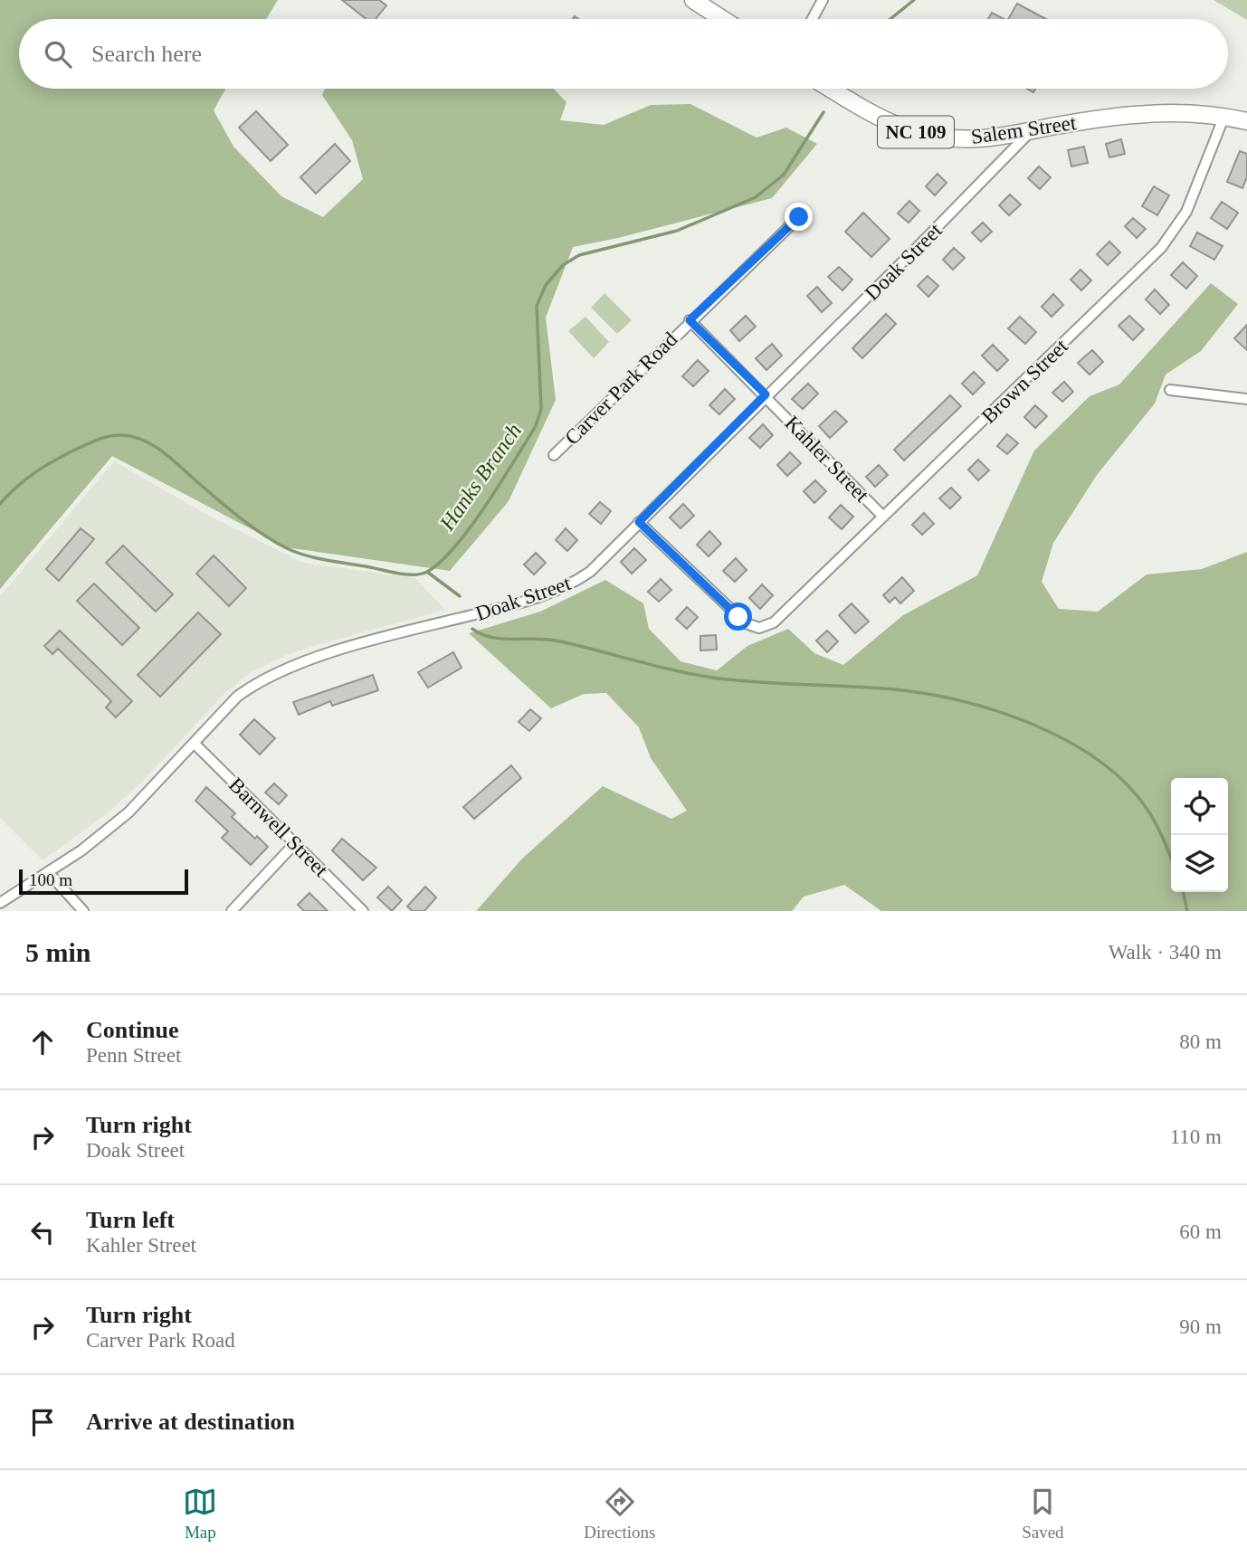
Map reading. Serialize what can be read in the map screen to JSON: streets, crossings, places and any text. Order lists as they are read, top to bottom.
{
  "streets": {
    "main road": ["Salem Street", "NC 109"],
    "street": [
      "Doak Street",
      "Brown Street",
      "Carver Park Road",
      "Kahler Street",
      "Barnwell Street"
    ]
  },
  "crossings": [
    ["Salem Street", "Doak Street"],
    ["Salem Street", "Brown Street"],
    ["Doak Street", "Brown Street"],
    ["Doak Street", "Kahler Street"],
    ["Doak Street", "Barnwell Street"],
    ["Brown Street", "Kahler Street"],
    ["Carver Park Road", "Kahler Street"]
  ],
  "water": ["Hanks Branch"],
  "scale_bar": "100 m",
  "page": {
    "search": "Search here",
    "scale": "100 m",
    "heading": ["5 min", "Walk · 340 m"],
    "list": [
      ["Continue", "Penn Street", "80 m"],
      ["Turn right", "Doak Street", "110 m"],
      ["Turn left", "Kahler Street", "60 m"],
      ["Turn right", "Carver Park Road", "90 m"],
      "Arrive at destination"
    ],
    "nav": ["Map", "Directions", "Saved"]
  }
}
